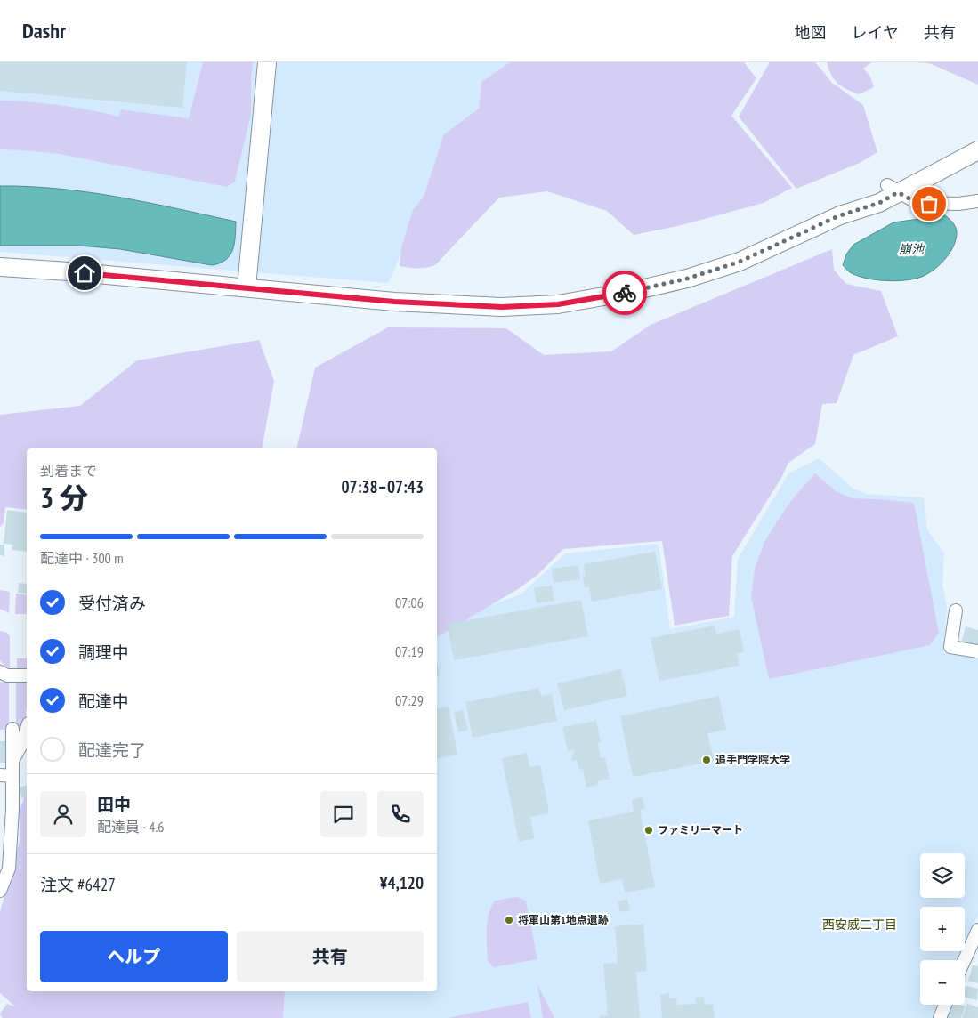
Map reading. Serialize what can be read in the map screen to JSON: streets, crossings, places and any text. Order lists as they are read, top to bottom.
{
  "districts": ["西安威二丁目"],
  "water": ["崩池"],
  "places": ["追手門学院大学", "ファミリーマート", "将軍山第1地点遺跡"],
  "page": {
    "header": "Dashr",
    "nav": ["地図", "レイヤ", "共有"],
    "heading": ["3 分", "到着まで", "07:38–07:43"],
    "panel": [
      "田中",
      "配達員 · 4.6",
      "注文 #6427",
      "¥4,120"
    ],
    "bar": "配達中 · 300 m",
    "list": [
      ["受付済み", "07:06"],
      ["調理中", "07:19"],
      ["配達中", "07:29"],
      "配達完了"
    ],
    "map_buttons": ["+", "−"],
    "buttons": ["ヘルプ", "共有"]
  }
}
